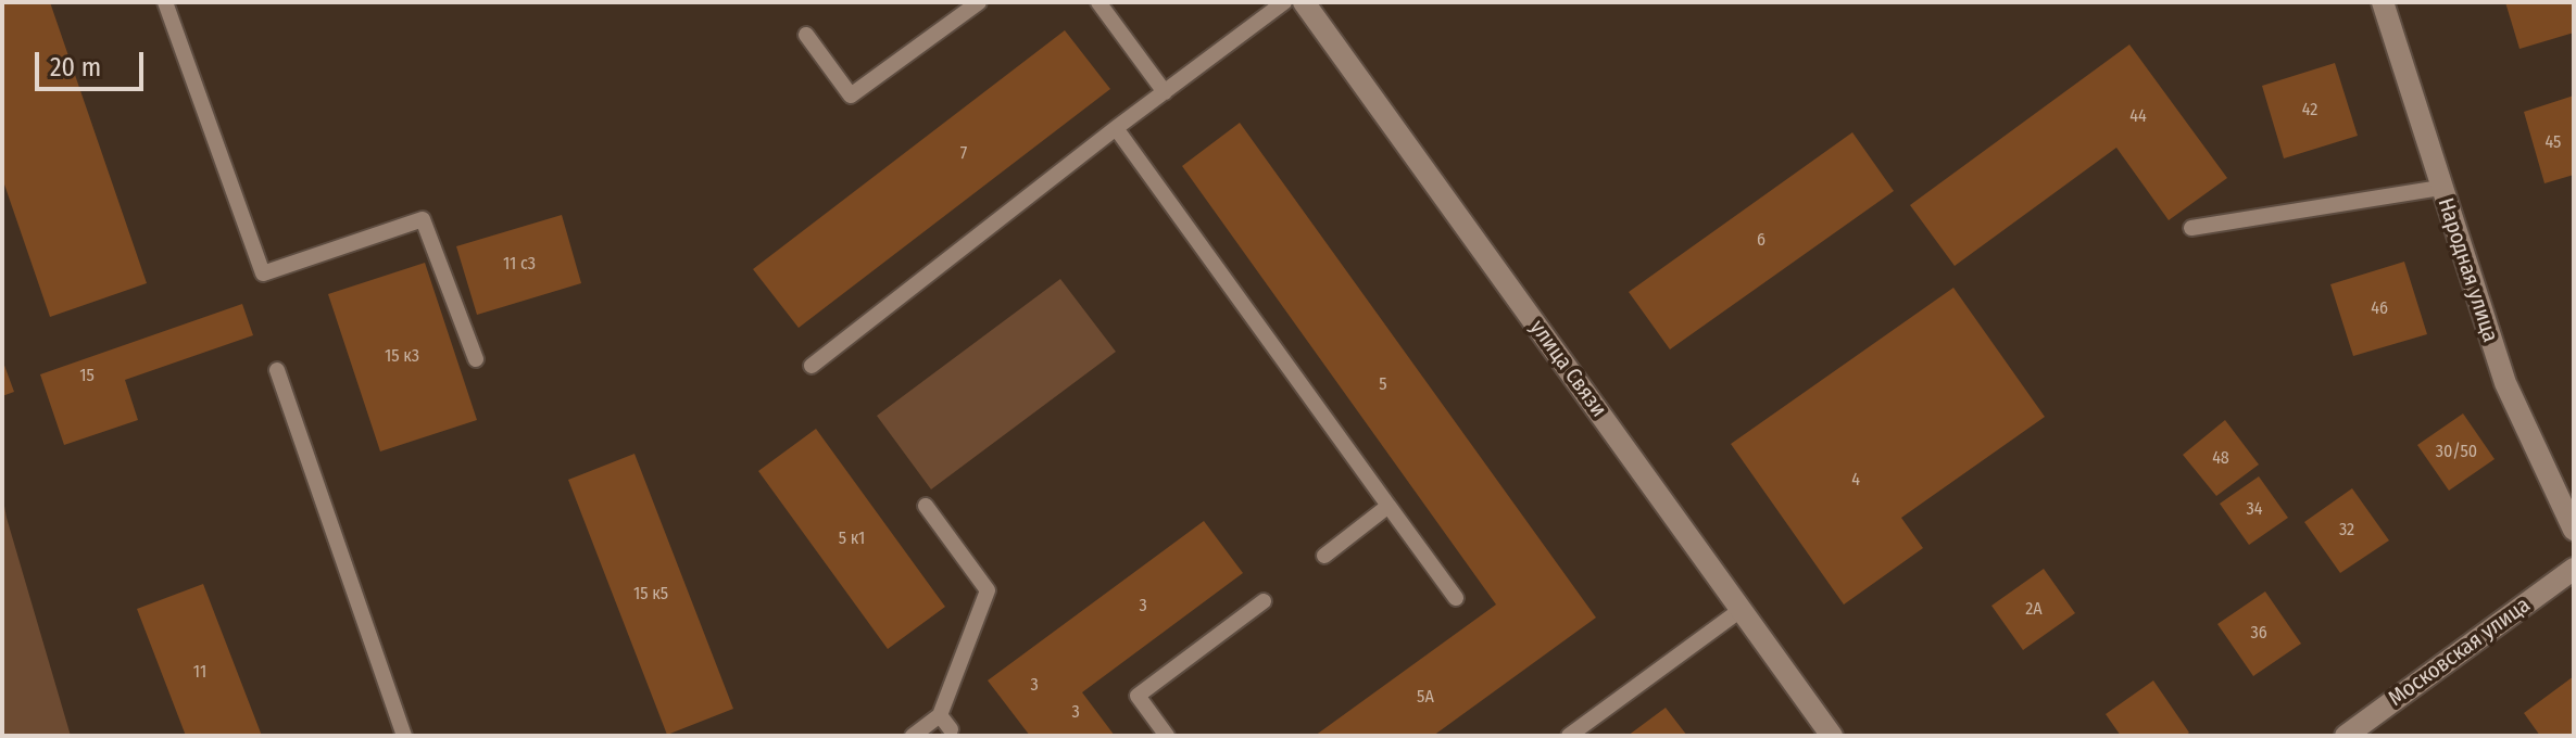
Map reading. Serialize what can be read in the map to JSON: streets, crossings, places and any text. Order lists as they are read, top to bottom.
{
  "streets": {
    "street": ["Народная улица", "улица Связи", "Московская улица"]
  },
  "house_numbers": [
    "42",
    "44",
    "45",
    "7",
    "6",
    "11 с3",
    "46",
    "15 к3",
    "15",
    "5",
    "30/50",
    "48",
    "4",
    "34",
    "32",
    "5 к1",
    "15 к5",
    "3",
    "2А",
    "36",
    "11",
    "3",
    "5А",
    "3"
  ],
  "scale_bar": "20 m"
}
